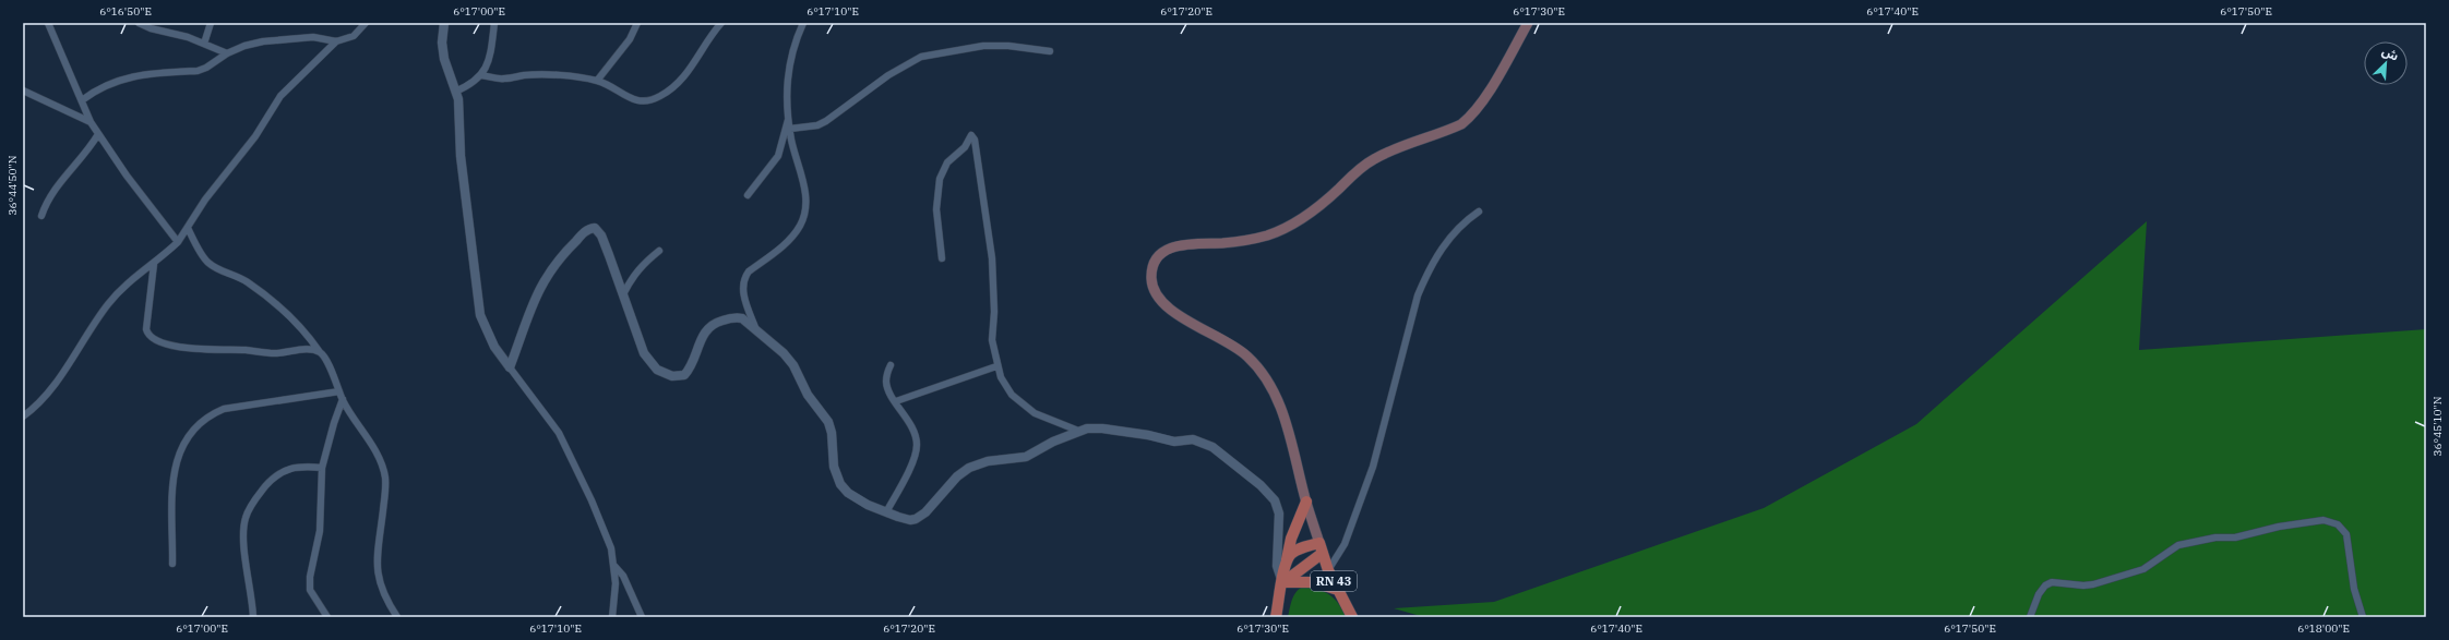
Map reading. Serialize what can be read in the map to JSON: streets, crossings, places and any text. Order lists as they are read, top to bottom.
{
  "streets": {
    "main road": ["RN 43"]
  },
  "north": "top right",
  "coordinates": [
    "6°16'50\"E",
    "6°17'00\"E",
    "6°17'10\"E",
    "6°17'20\"E",
    "6°17'30\"E",
    "6°17'40\"E",
    "6°17'50\"E",
    "36°44'50\"N",
    "36°45'10\"N",
    "6°18'00\"E"
  ]
}
